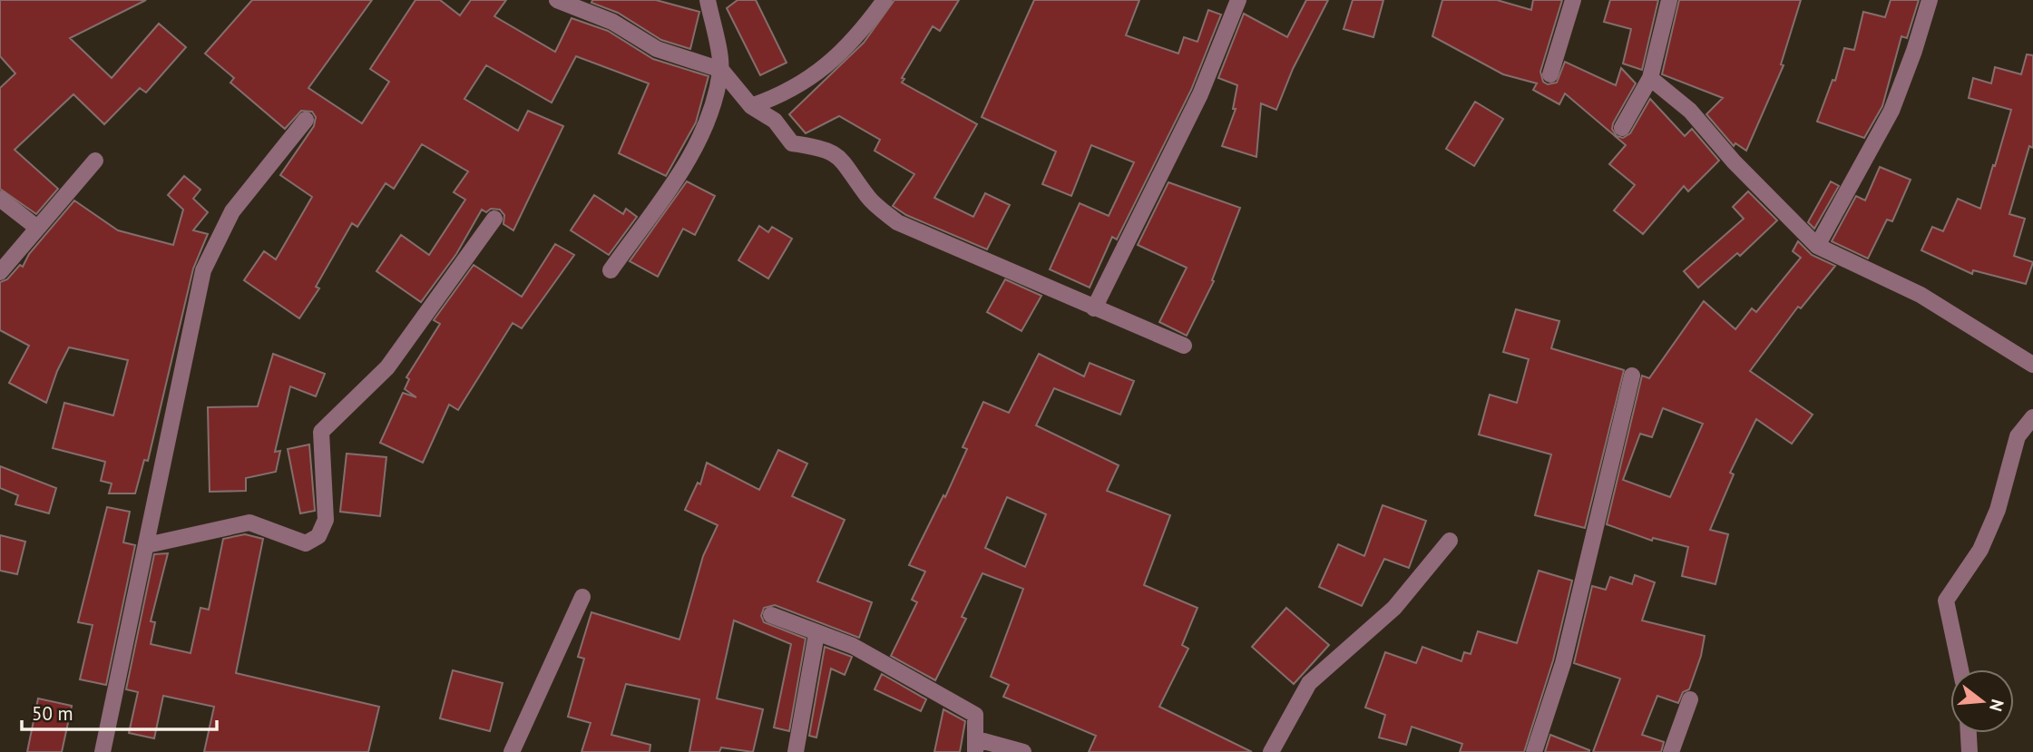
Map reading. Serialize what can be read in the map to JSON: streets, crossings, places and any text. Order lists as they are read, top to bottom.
{
  "scale_bar": "50 m",
  "north": "right"
}
